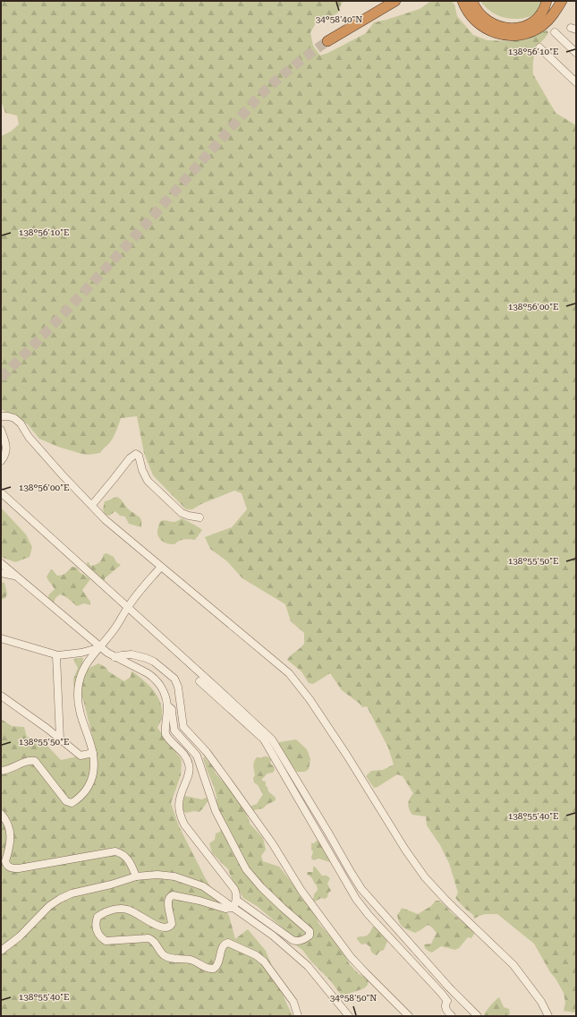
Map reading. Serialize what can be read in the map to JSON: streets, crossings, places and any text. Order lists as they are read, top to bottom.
{
  "coordinates": [
    "34°58'40\"N",
    "138°56'10\"E",
    "138°56'00\"E",
    "138°55'50\"E",
    "138°55'40\"E",
    "34°58'50\"N"
  ]
}
